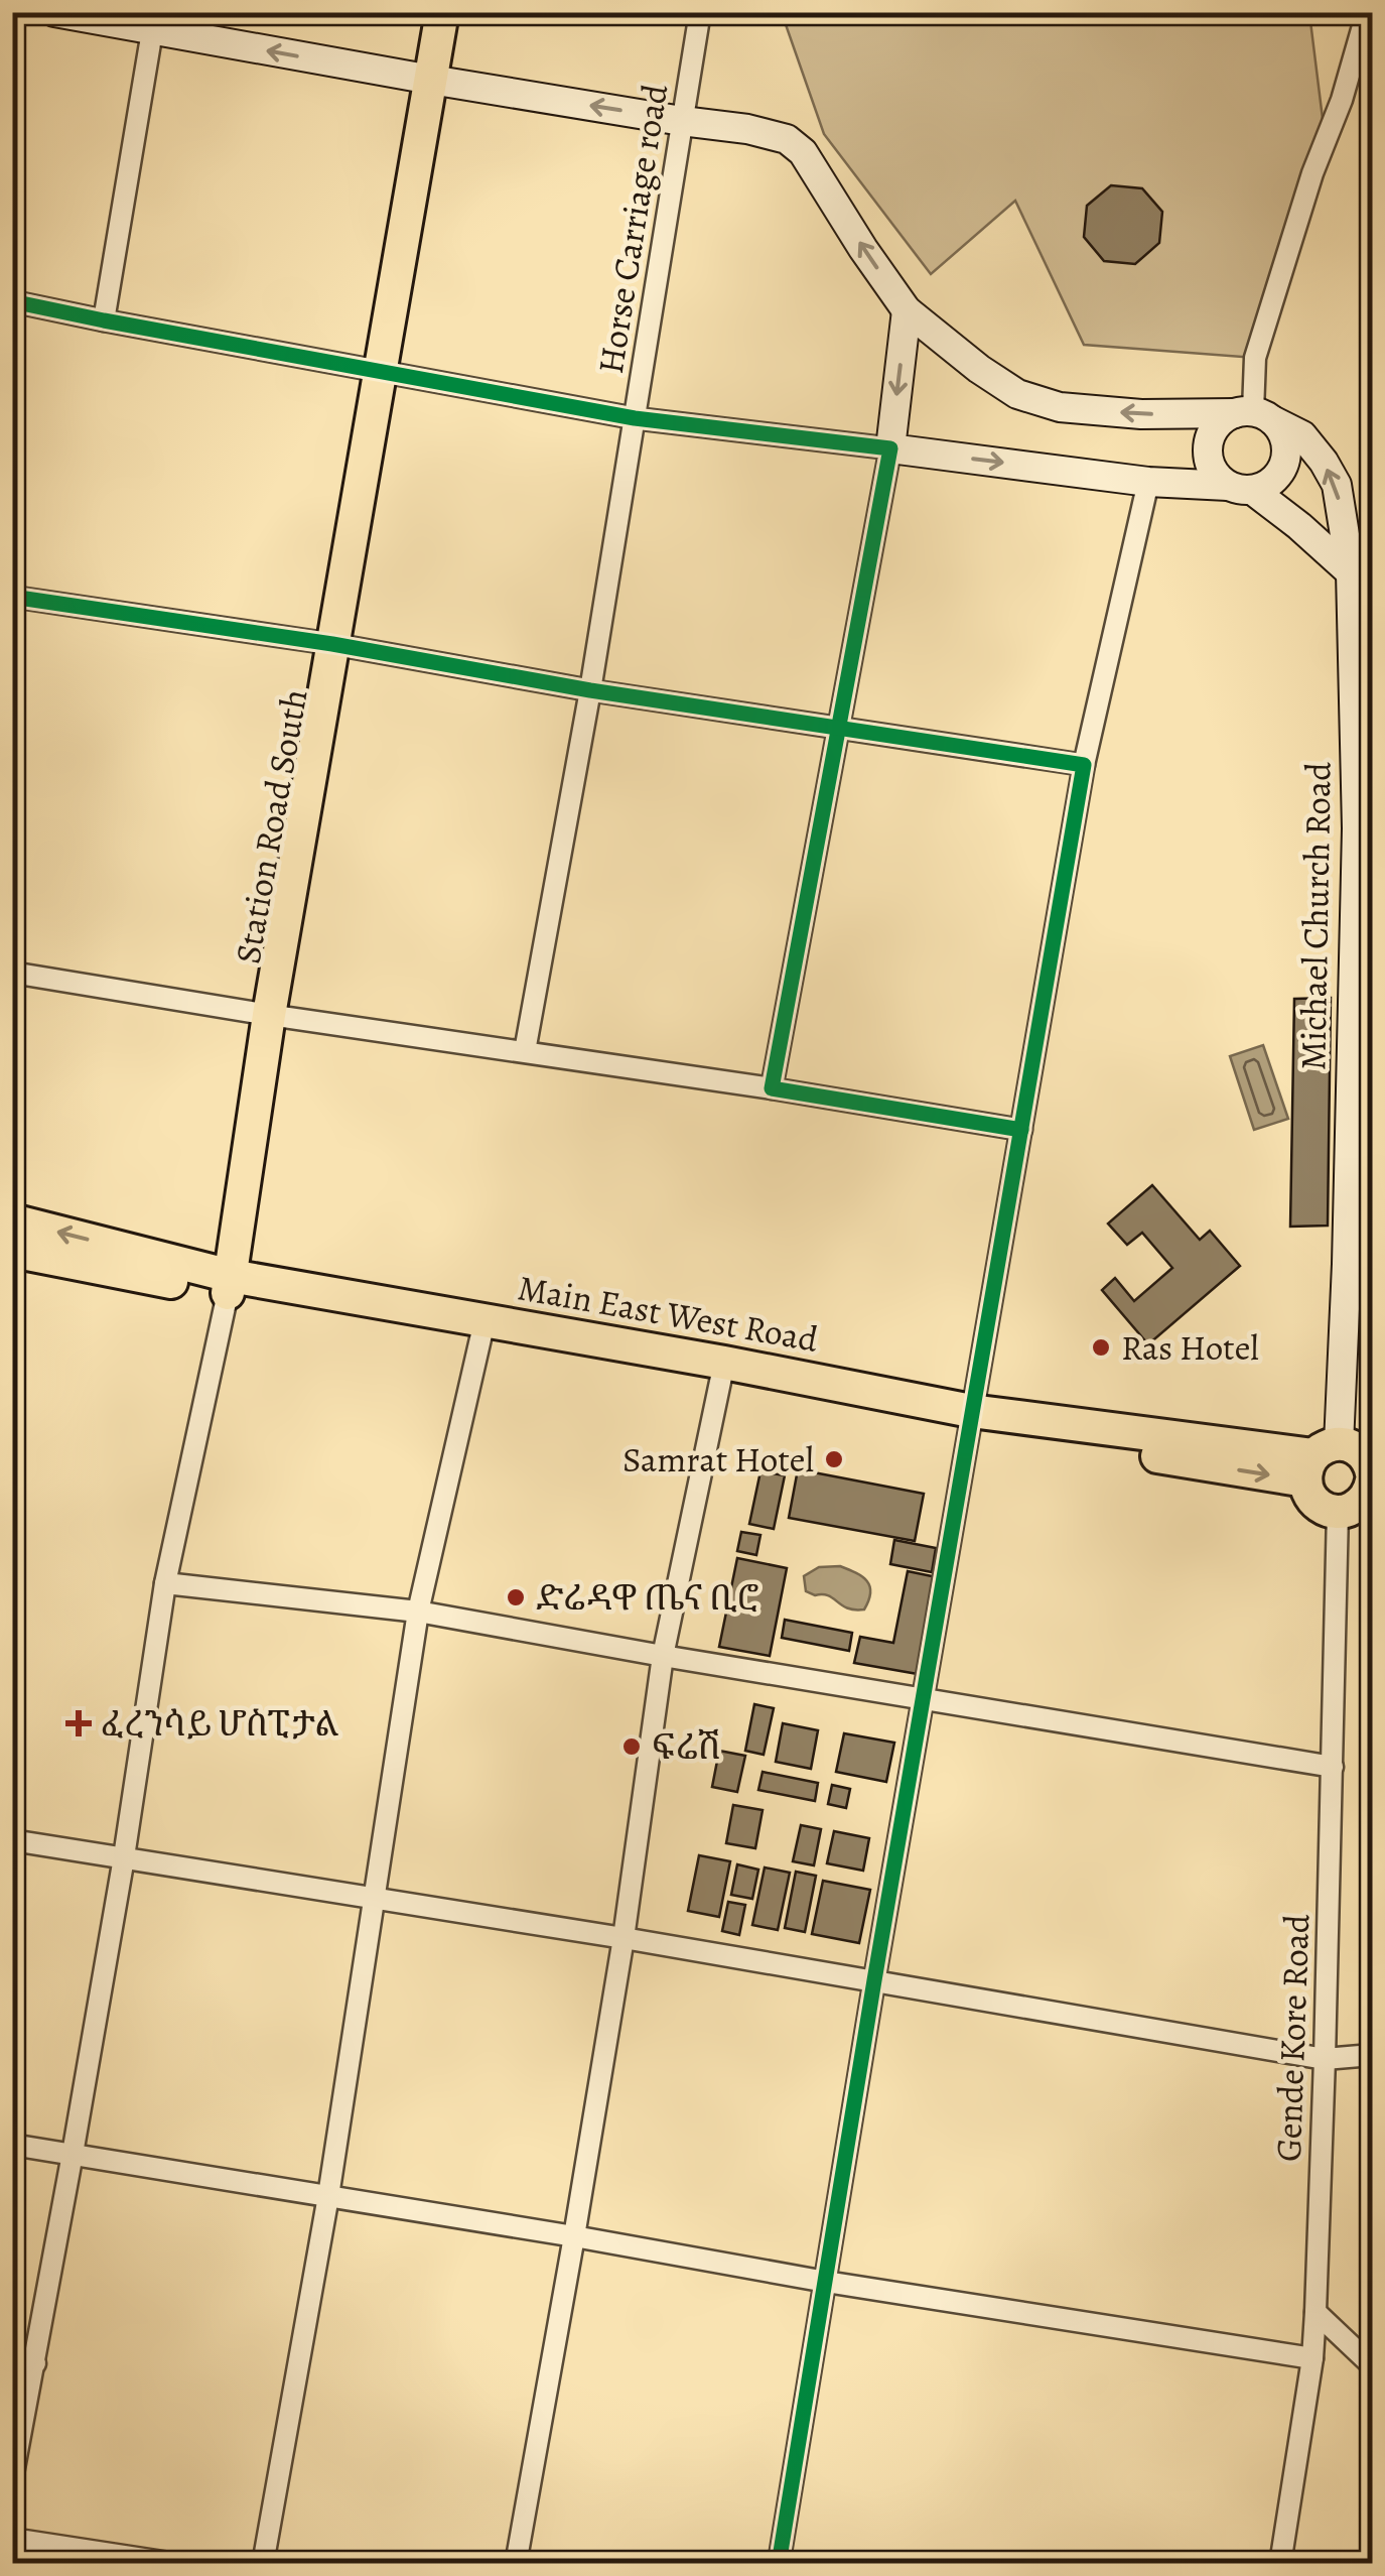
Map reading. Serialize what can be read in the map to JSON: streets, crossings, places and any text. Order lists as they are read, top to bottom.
{
  "streets": {
    "main road": ["Station Road South", "Michael Church Road", "Main East West Road"],
    "street": ["Horse Carriage road", "Gende Kore Road"]
  },
  "crossings": [
    ["Station Road South", "Main East West Road"],
    ["Michael Church Road", "Main East West Road"],
    ["Michael Church Road", "Gende Kore Road"],
    ["Main East West Road", "Gende Kore Road"]
  ],
  "places": {
    "other": [
      "Ras Hotel",
      "Samrat Hotel",
      "ድሬዳዋ ጤና ቢሮ",
      "ፍሬሽ"
    ],
    "health": ["ፈረንሳይ ሆስፒታል"]
  }
}
